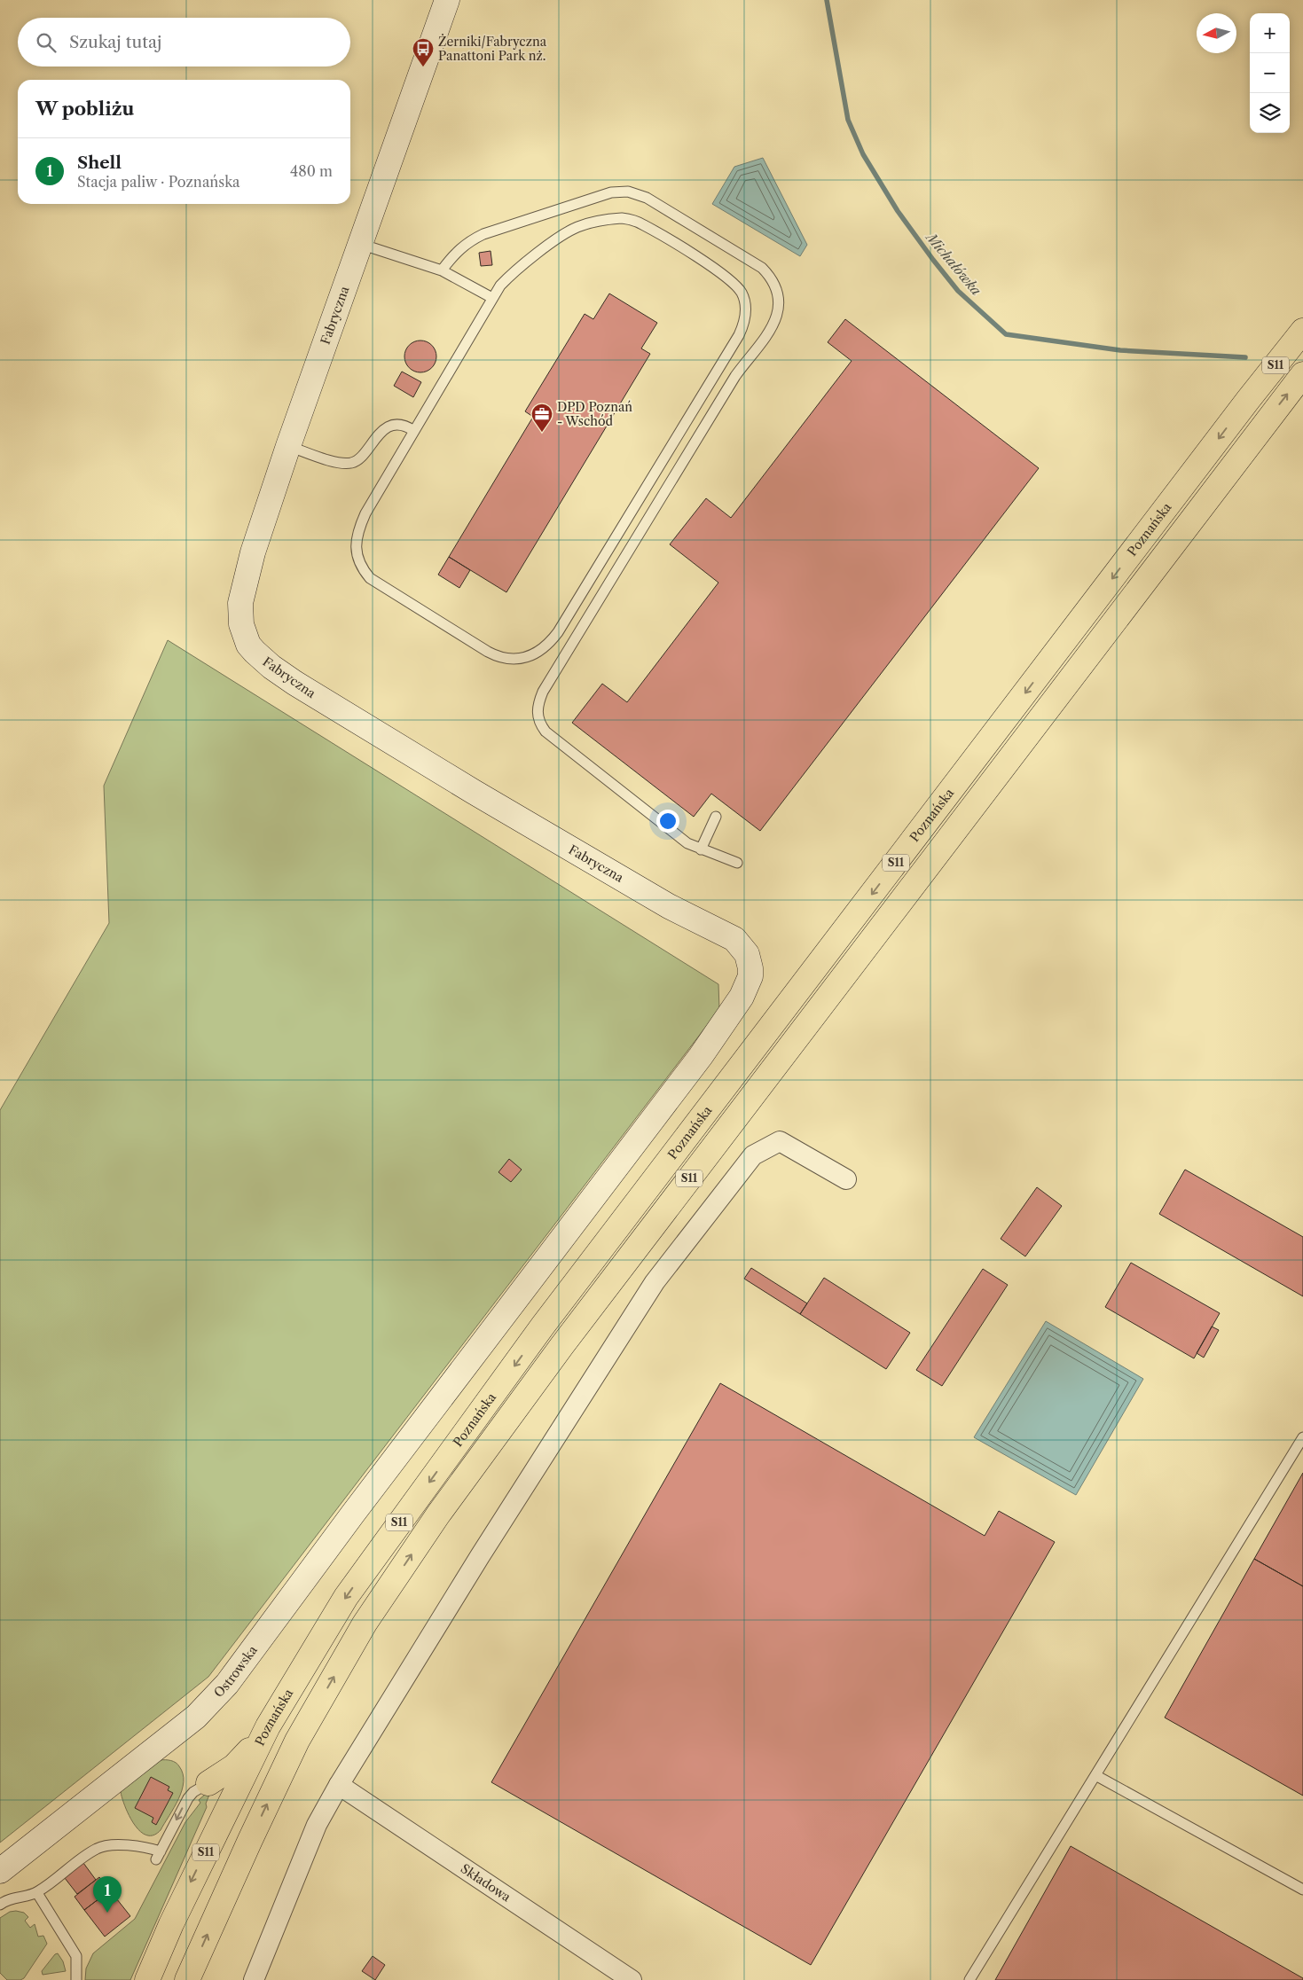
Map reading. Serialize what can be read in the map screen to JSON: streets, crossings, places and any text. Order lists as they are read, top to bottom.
{
  "streets": {
    "highway": ["S11", "Poznańska"],
    "street": ["Fabryczna", "Ostrowska", "Składowa"]
  },
  "crossings": [
    ["Fabryczna", "Ostrowska"]
  ],
  "water": ["Michałówka"],
  "places": {
    "bus stop": ["Żerniki/Fabryczna Panattoni Park nż."],
    "office": ["DPD Poznań - Wschód"]
  },
  "north": "left",
  "page": {
    "map_buttons": ["+", "−"],
    "search": "Szukaj tutaj",
    "heading": "W pobliżu",
    "list": [
      {
        "mark": "1",
        "name": "Shell",
        "note": "Stacja paliw · Poznańska",
        "value": "480 m"
      }
    ],
    "pins": "1"
  }
}
